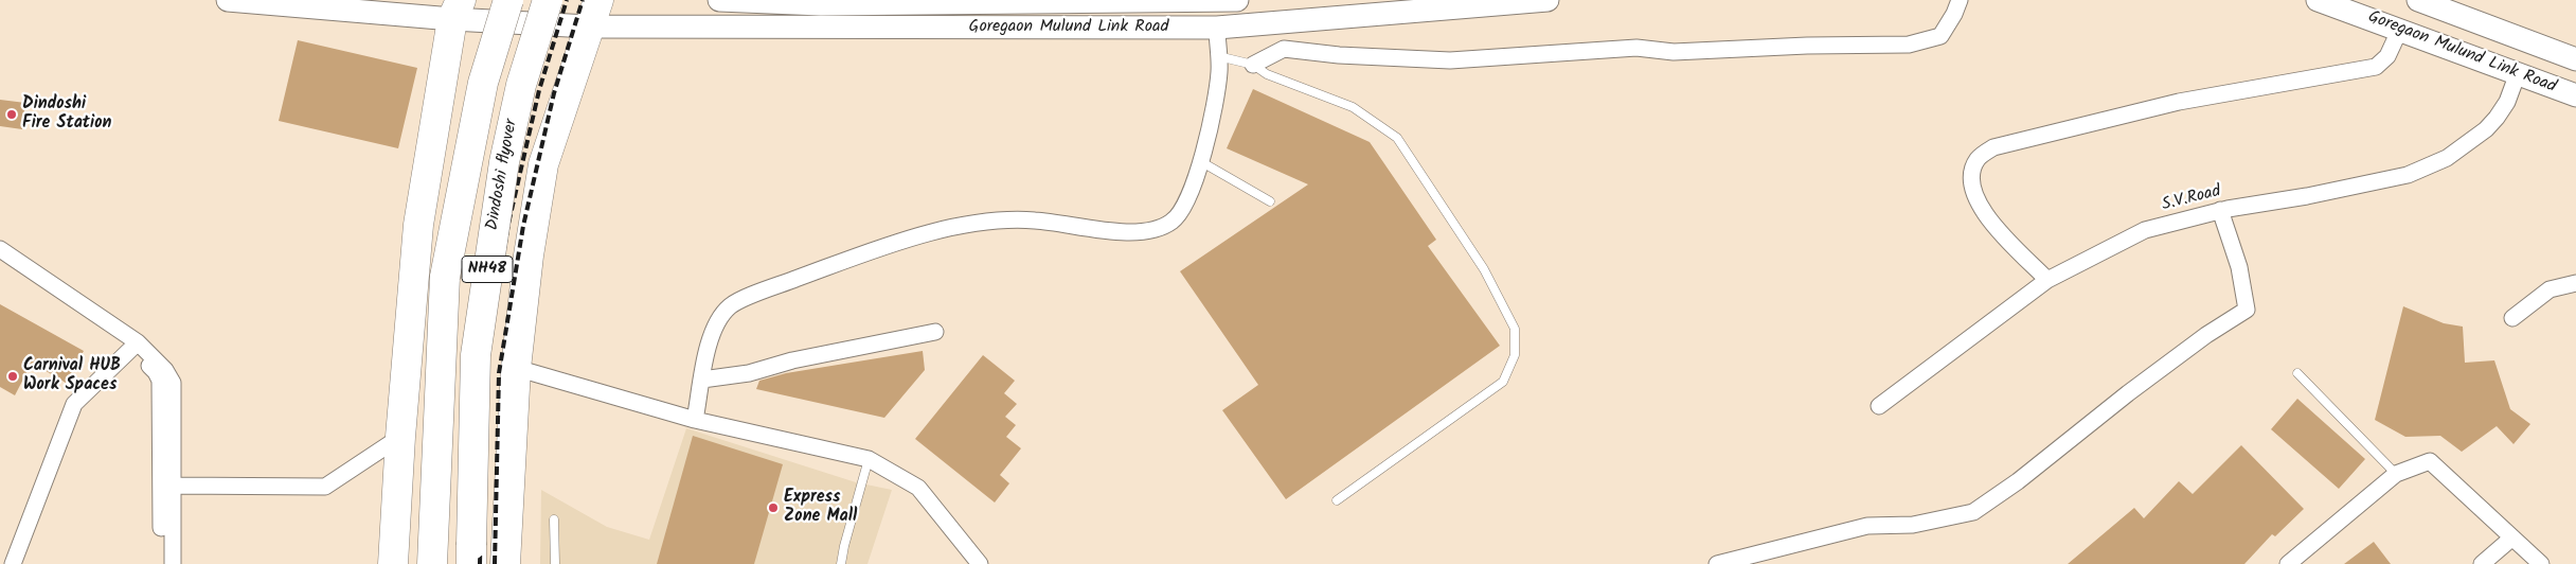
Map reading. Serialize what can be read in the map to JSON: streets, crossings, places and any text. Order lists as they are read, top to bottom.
{
  "streets": {
    "highway": ["Dindoshi flyover", "NH48"],
    "main road": ["Goregaon Mulund Link Road"],
    "street": ["S.V.Road"]
  },
  "crossings": [
    ["Goregaon Mulund Link Road", "S.V.Road"]
  ],
  "places": ["Dindoshi Fire Station", "Carnival HUB Work Spaces", "Express Zone Mall"]
}
